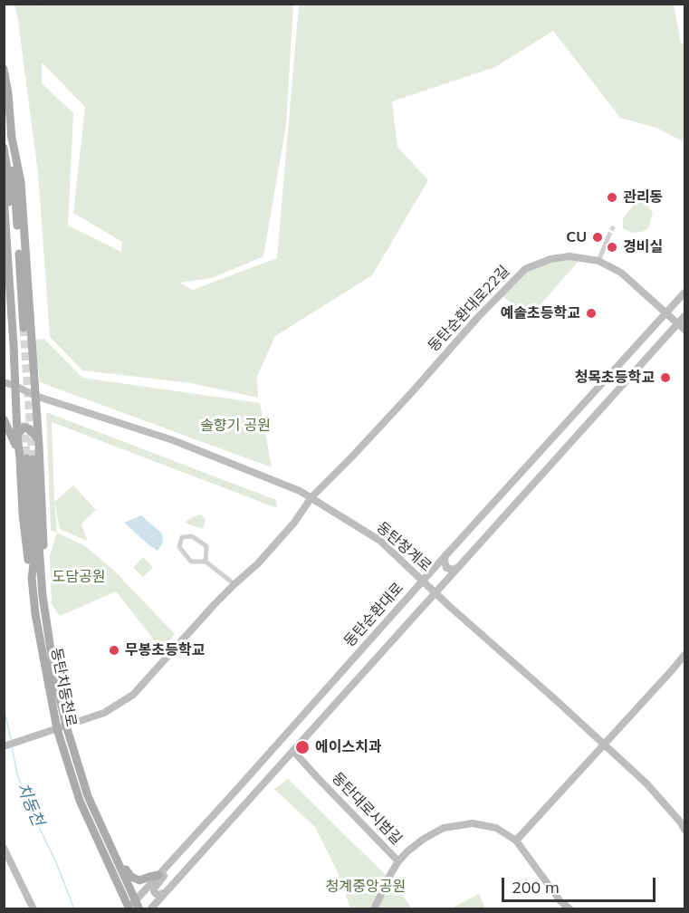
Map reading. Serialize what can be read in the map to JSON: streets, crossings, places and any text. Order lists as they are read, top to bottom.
{
  "streets": {
    "main road": ["동탄치동천로"],
    "street": [
      "동탄순환대로22길",
      "동탄청계로",
      "동탄순환대로",
      "동탄대로시범길"
    ]
  },
  "crossings": [
    ["동탄순환대로22길", "동탄청계로"],
    ["동탄순환대로22길", "동탄순환대로"],
    ["동탄순환대로22길", "동탄치동천로"],
    ["동탄청계로", "동탄순환대로"],
    ["동탄순환대로", "동탄치동천로"],
    ["동탄순환대로", "동탄대로시범길"]
  ],
  "water": ["치동천"],
  "parks": ["솔향기 공원", "도담공원", "청계중앙공원"],
  "places": [
    "관리동",
    "CU",
    "경비실",
    "예솔초등학교",
    "청목초등학교",
    "무봉초등학교",
    "에이스치과"
  ],
  "scale_bar": "200 m"
}
